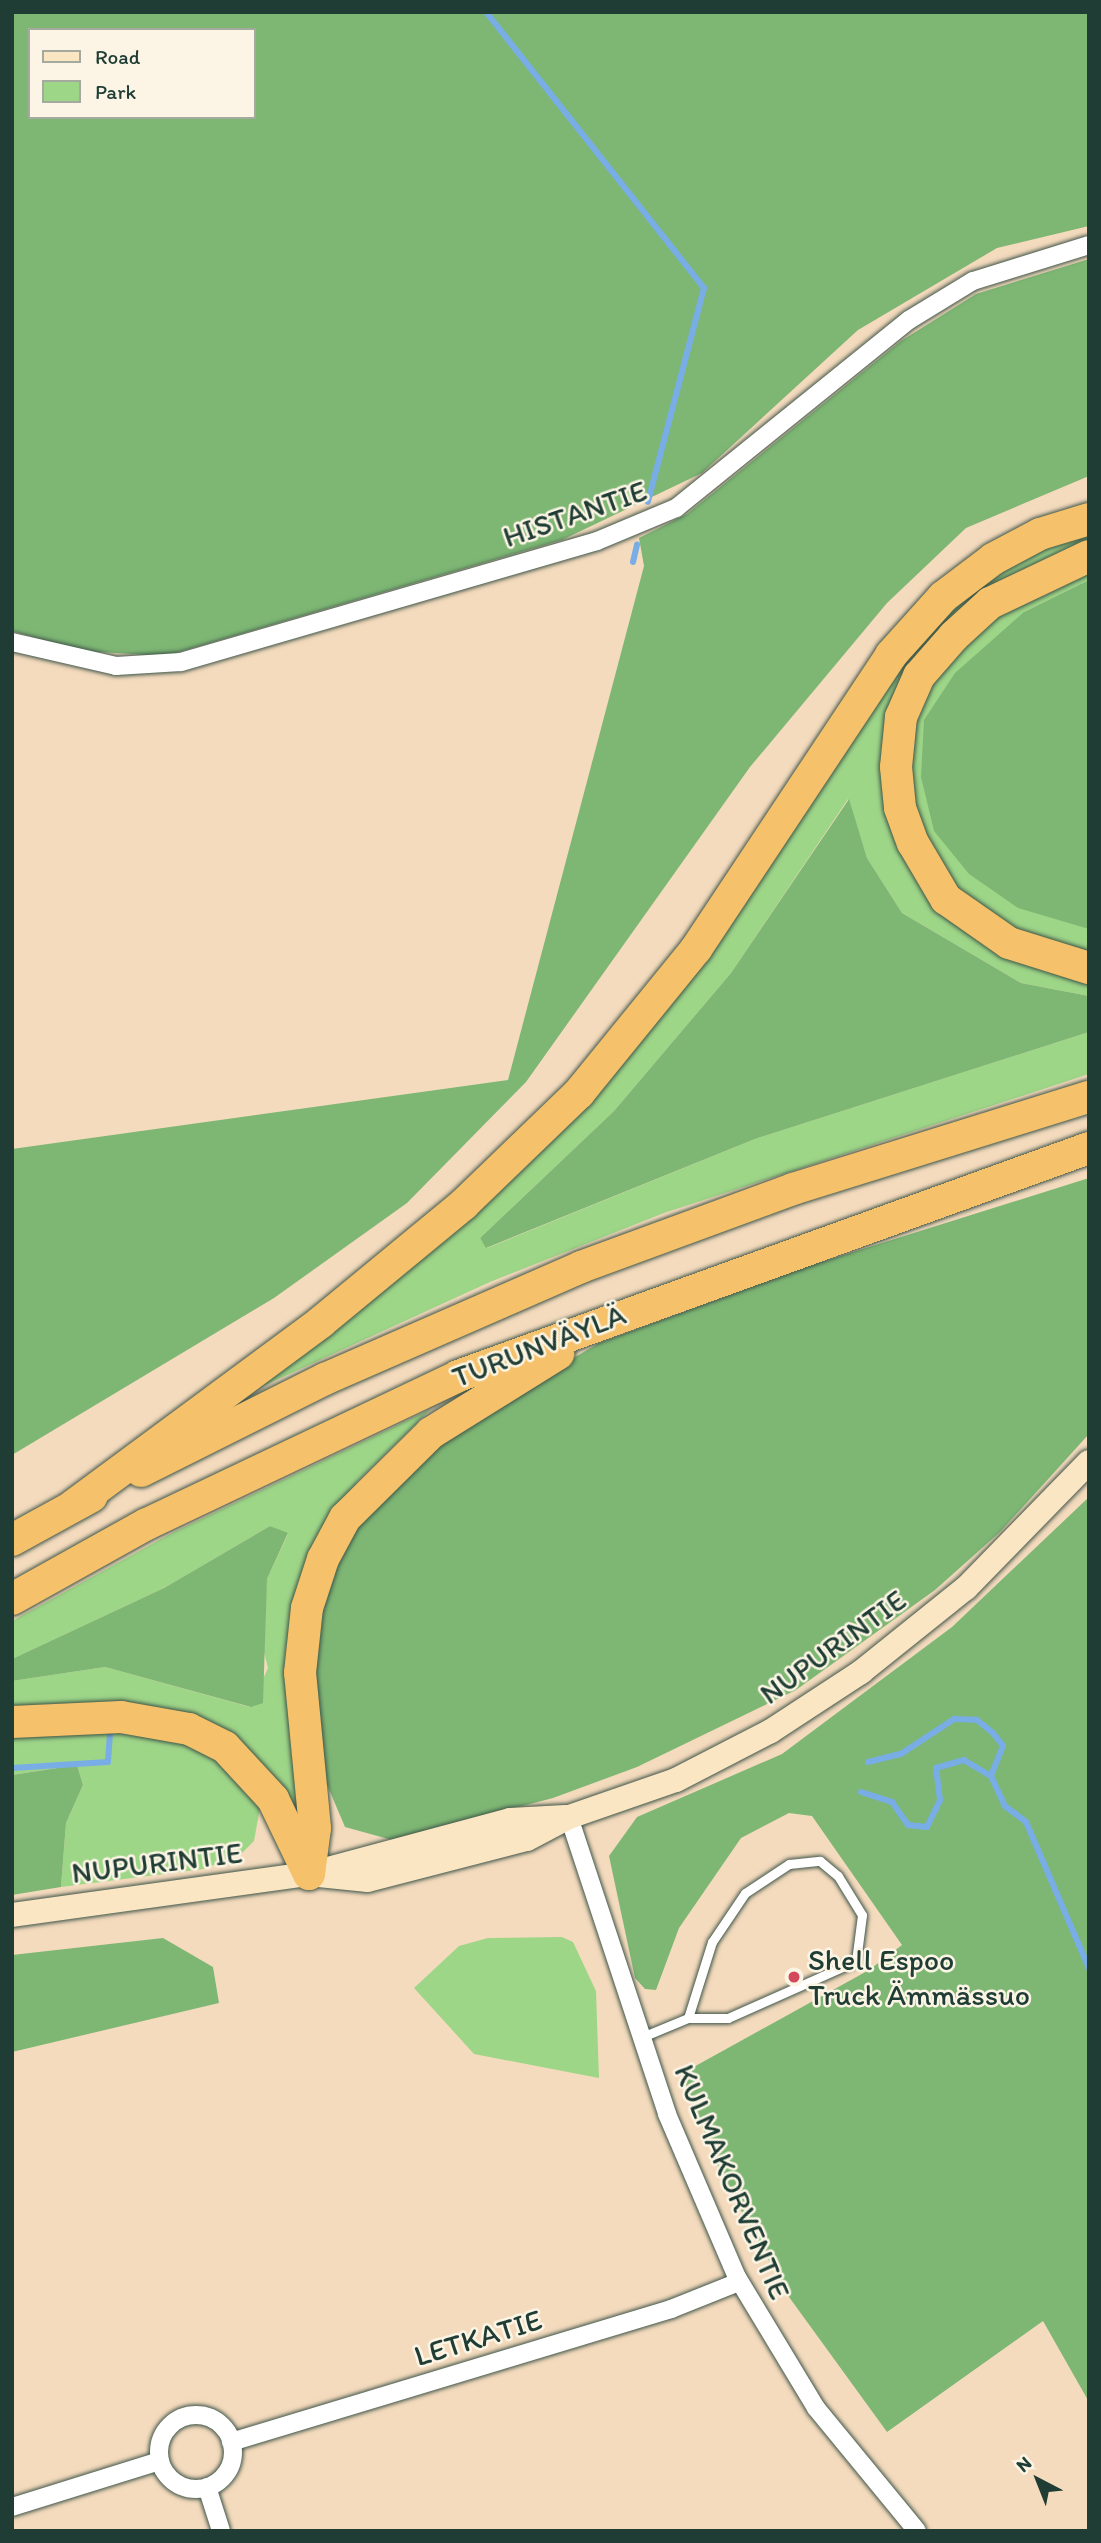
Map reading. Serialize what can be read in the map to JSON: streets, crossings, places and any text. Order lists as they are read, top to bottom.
{
  "streets": {
    "highway": ["TURUNVÄYLÄ"],
    "main road": ["NUPURINTIE"],
    "street": ["HISTANTIE", "KULMAKORVENTIE", "LETKATIE"]
  },
  "crossings": [
    ["NUPURINTIE", "KULMAKORVENTIE"],
    ["KULMAKORVENTIE", "LETKATIE"]
  ],
  "places": ["Shell Espoo Truck Ämmässuo"],
  "legend": ["Road", "Park"],
  "north": "top left"
}
